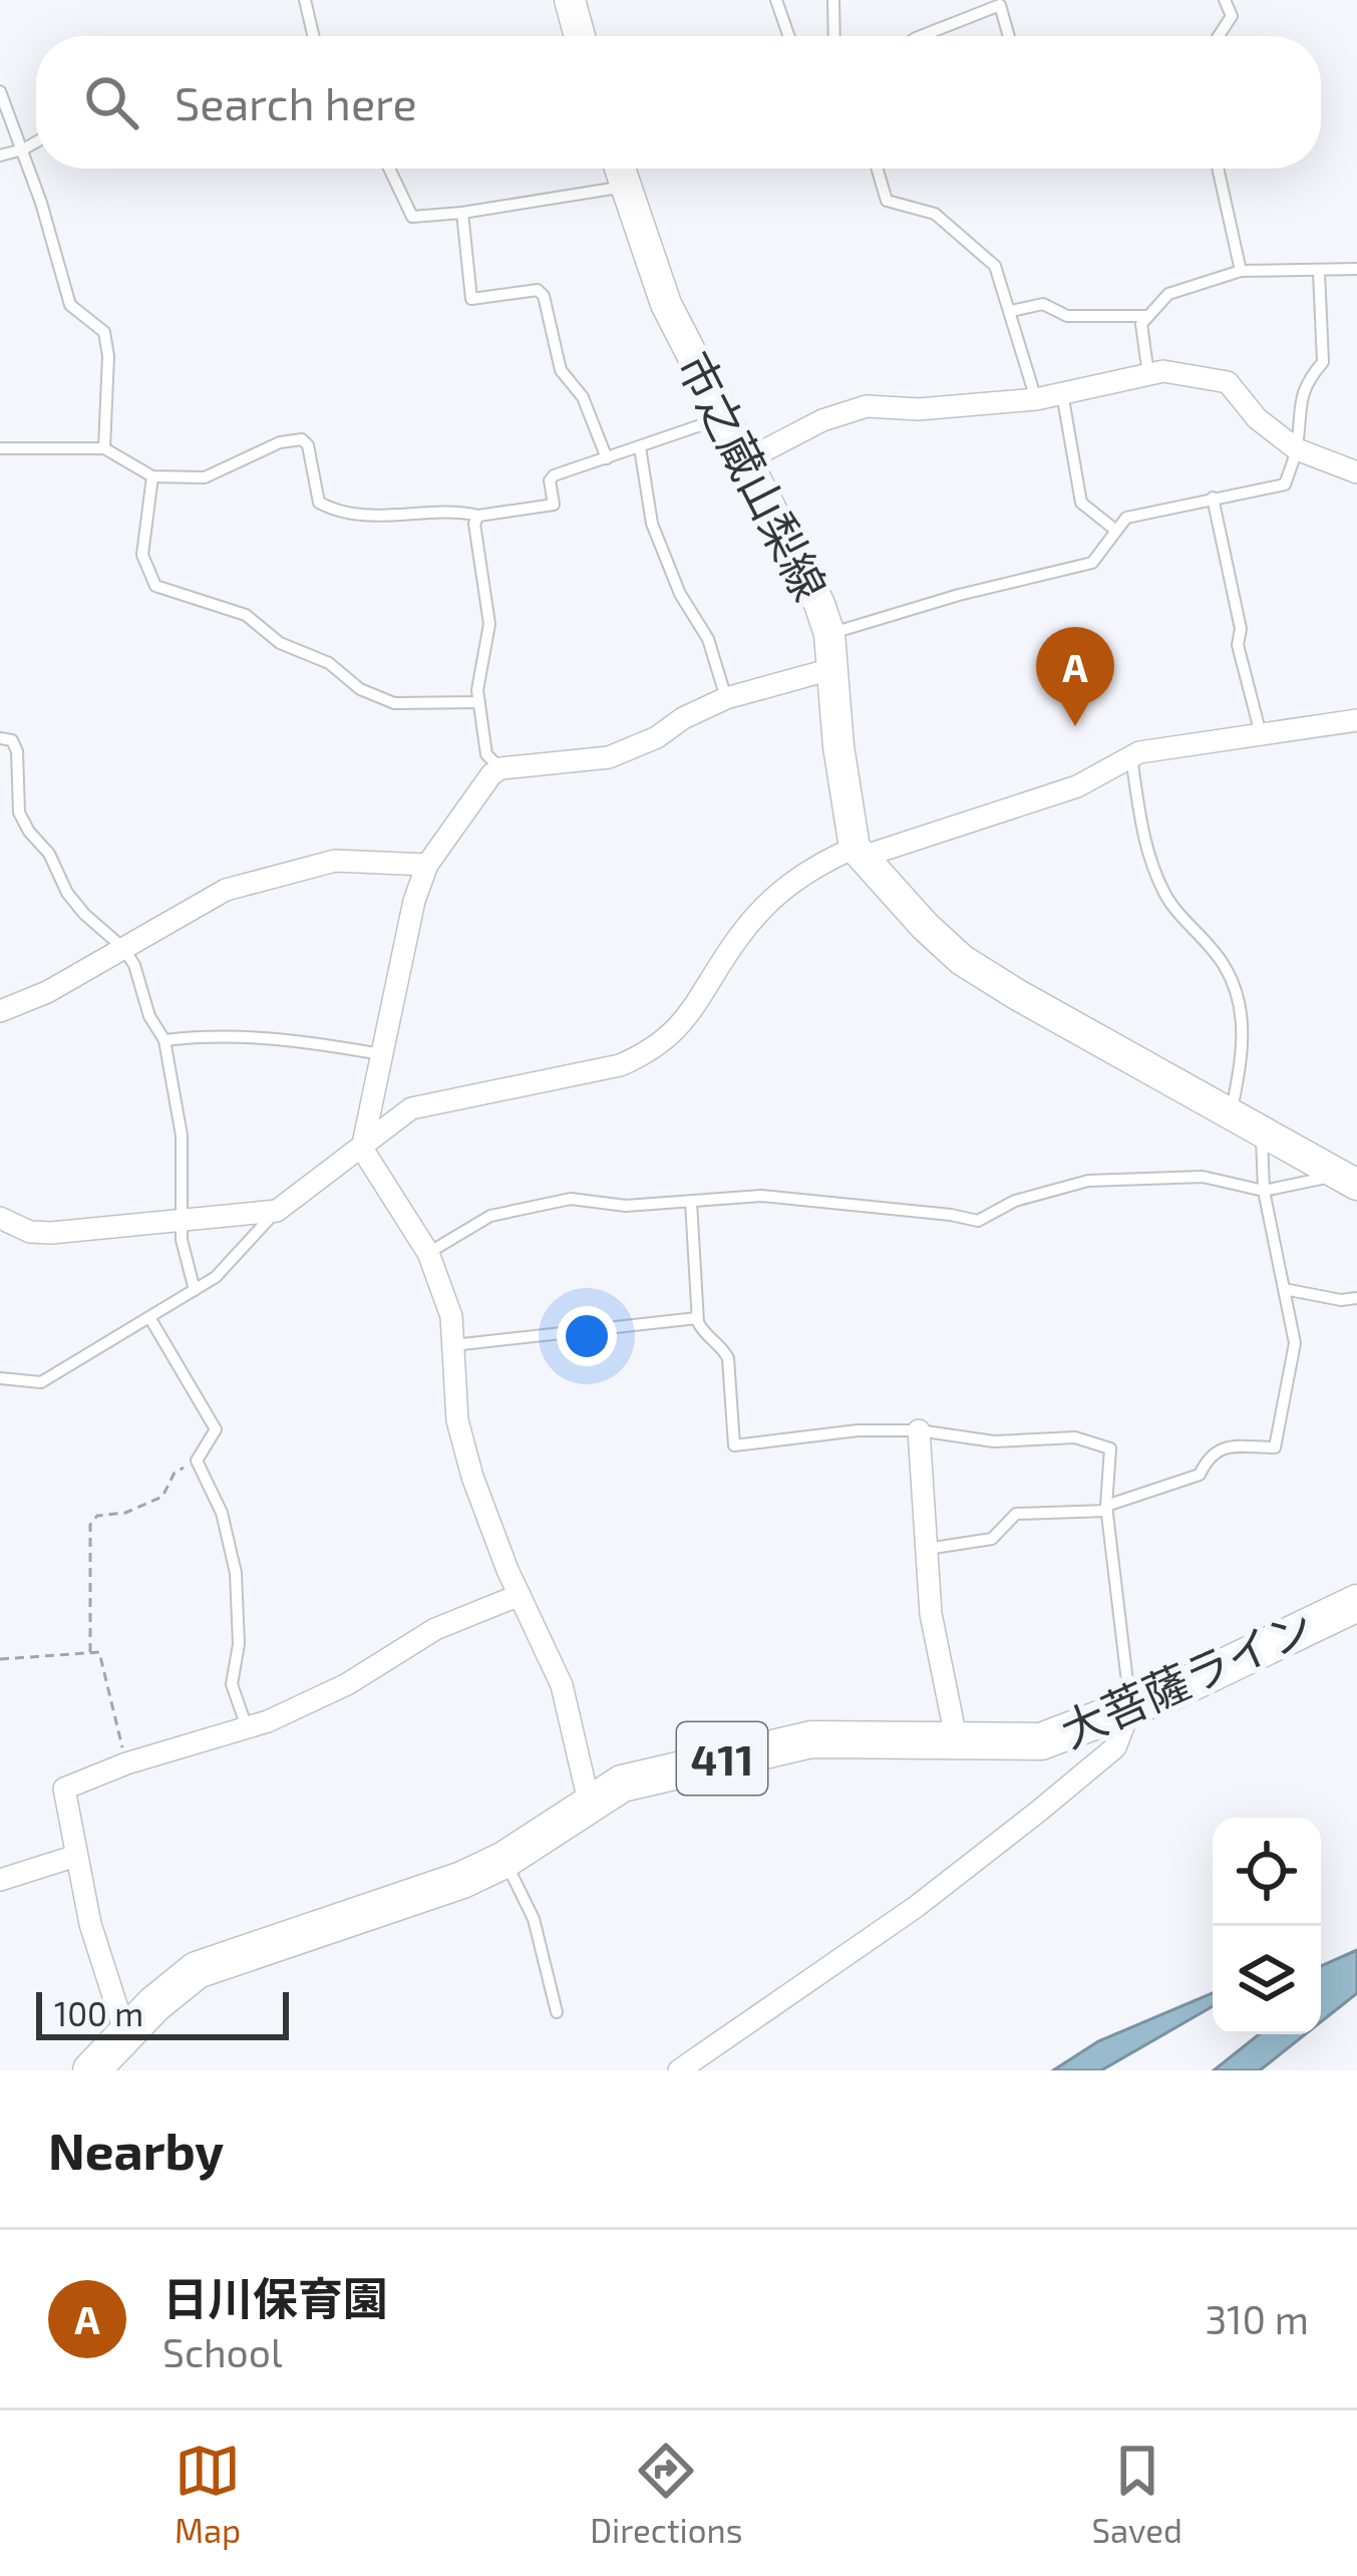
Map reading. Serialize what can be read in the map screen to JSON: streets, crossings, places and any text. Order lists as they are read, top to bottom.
{
  "streets": {
    "highway": ["大菩薩ライン", "411"],
    "main road": ["市之蔵山梨線"]
  },
  "scale_bar": "100 m",
  "page": {
    "search": "Search here",
    "pins": "A",
    "scale": "100 m",
    "heading": "Nearby",
    "list": [
      {
        "mark": "A",
        "name": "日川保育園",
        "note": "School",
        "value": "310 m"
      }
    ],
    "nav": ["Map", "Directions", "Saved"]
  }
}
